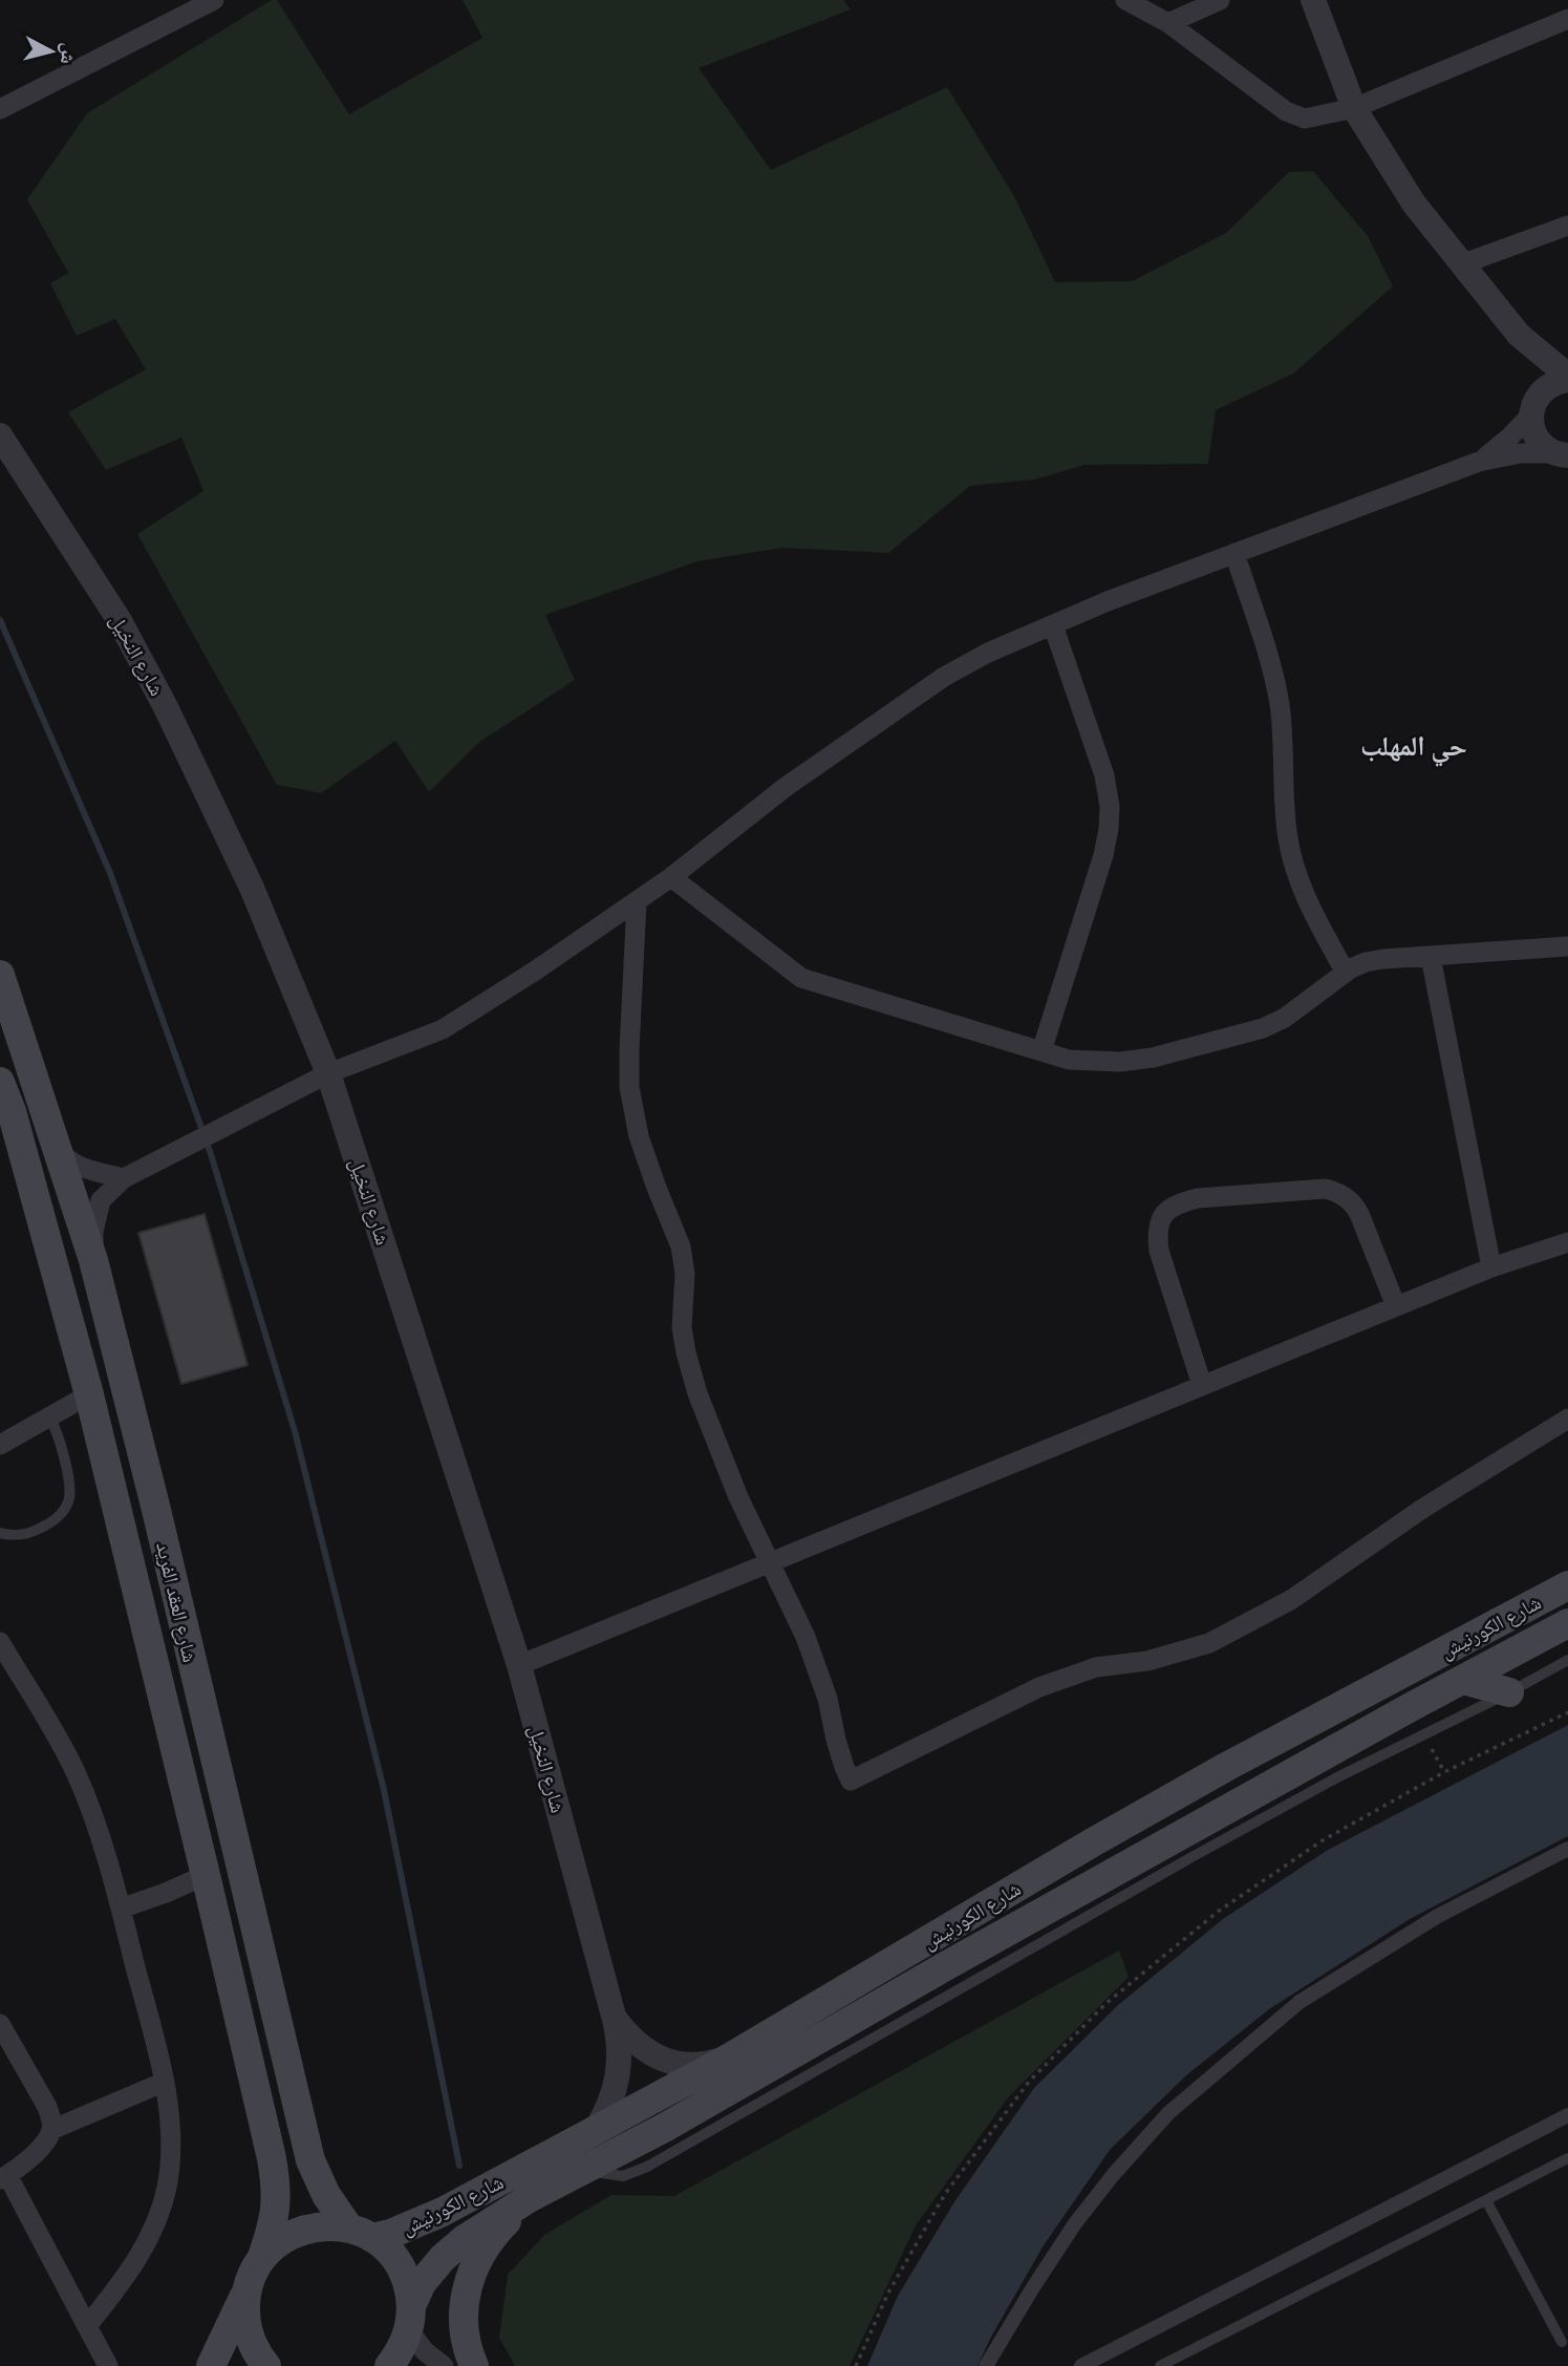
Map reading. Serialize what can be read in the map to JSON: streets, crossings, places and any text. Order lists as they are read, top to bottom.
{
  "streets": {
    "main road": ["شارع العقد الفريد", "شارع الكورنيش"],
    "street": ["شارع النخيل"]
  },
  "crossings": [
    ["شارع النخيل", "شارع الكورنيش"],
    ["شارع العقد الفريد", "شارع الكورنيش"]
  ],
  "districts": ["حي المهلب"],
  "north": "right"
}
